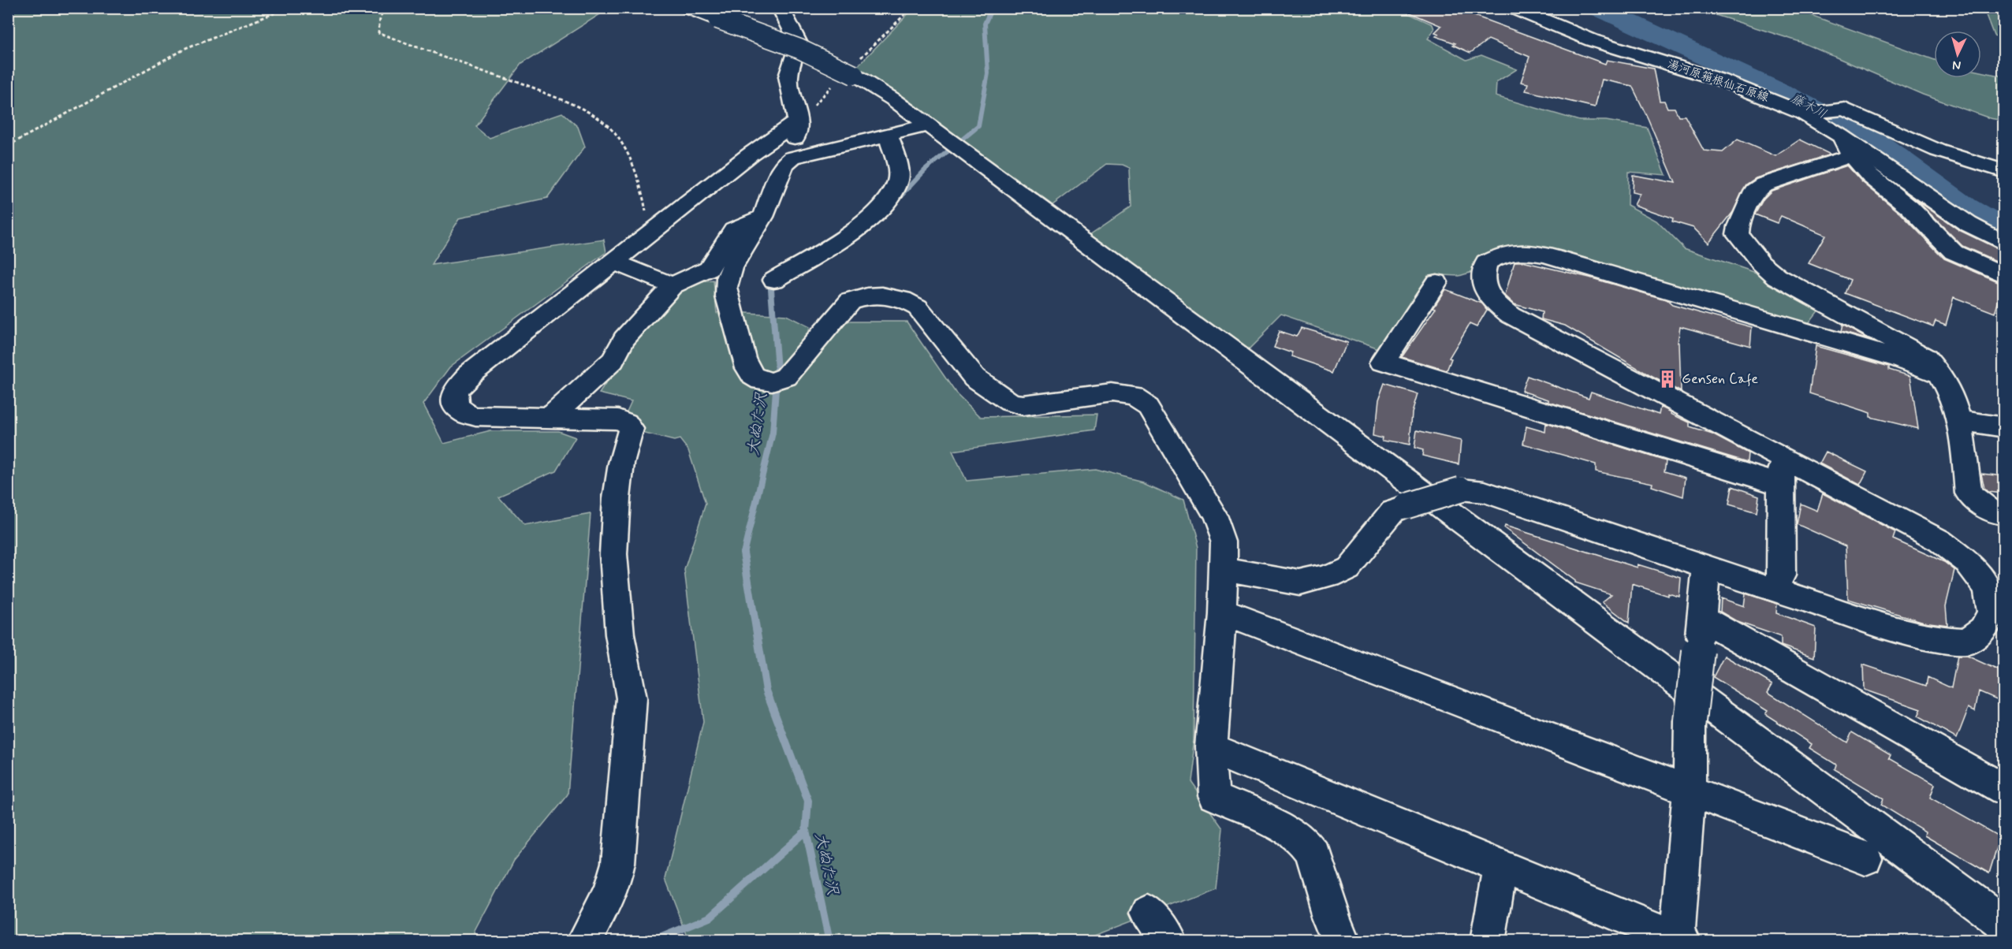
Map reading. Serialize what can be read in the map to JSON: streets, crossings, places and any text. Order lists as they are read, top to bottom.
{
  "streets": {
    "street": ["湯河原箱根仙石原線"]
  },
  "water": ["藤木川", "大ぬた沢"],
  "places": {
    "building": ["Gensen Cafe"]
  },
  "north": "bottom"
}
